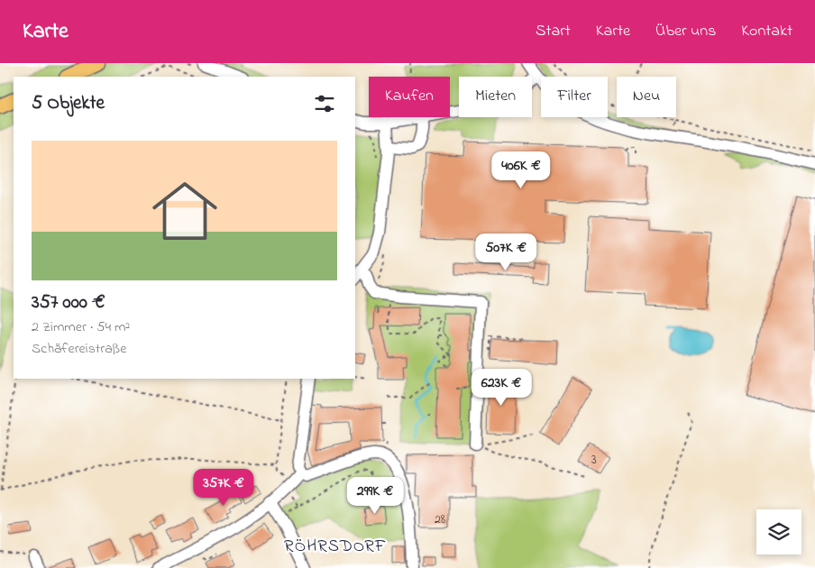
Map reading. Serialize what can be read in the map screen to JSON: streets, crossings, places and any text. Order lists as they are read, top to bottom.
{
  "districts": ["RÖHRSDORF"],
  "house_numbers": ["3", "28"],
  "page": {
    "header": "Karte",
    "nav": [
      "Start",
      "Karte",
      "Über uns",
      "Kontakt"
    ],
    "chip": [
      "Kaufen",
      "Mieten",
      "Filter",
      "Neu"
    ],
    "heading": "5 Objekte",
    "list": [
      {
        "name": "357 000 €",
        "note": "2 Zimmer · 54 m² · Schäfereistraße"
      }
    ],
    "price": [
      "406K €",
      "507K €",
      "623K €",
      "357K €",
      "299K €"
    ]
  }
}
